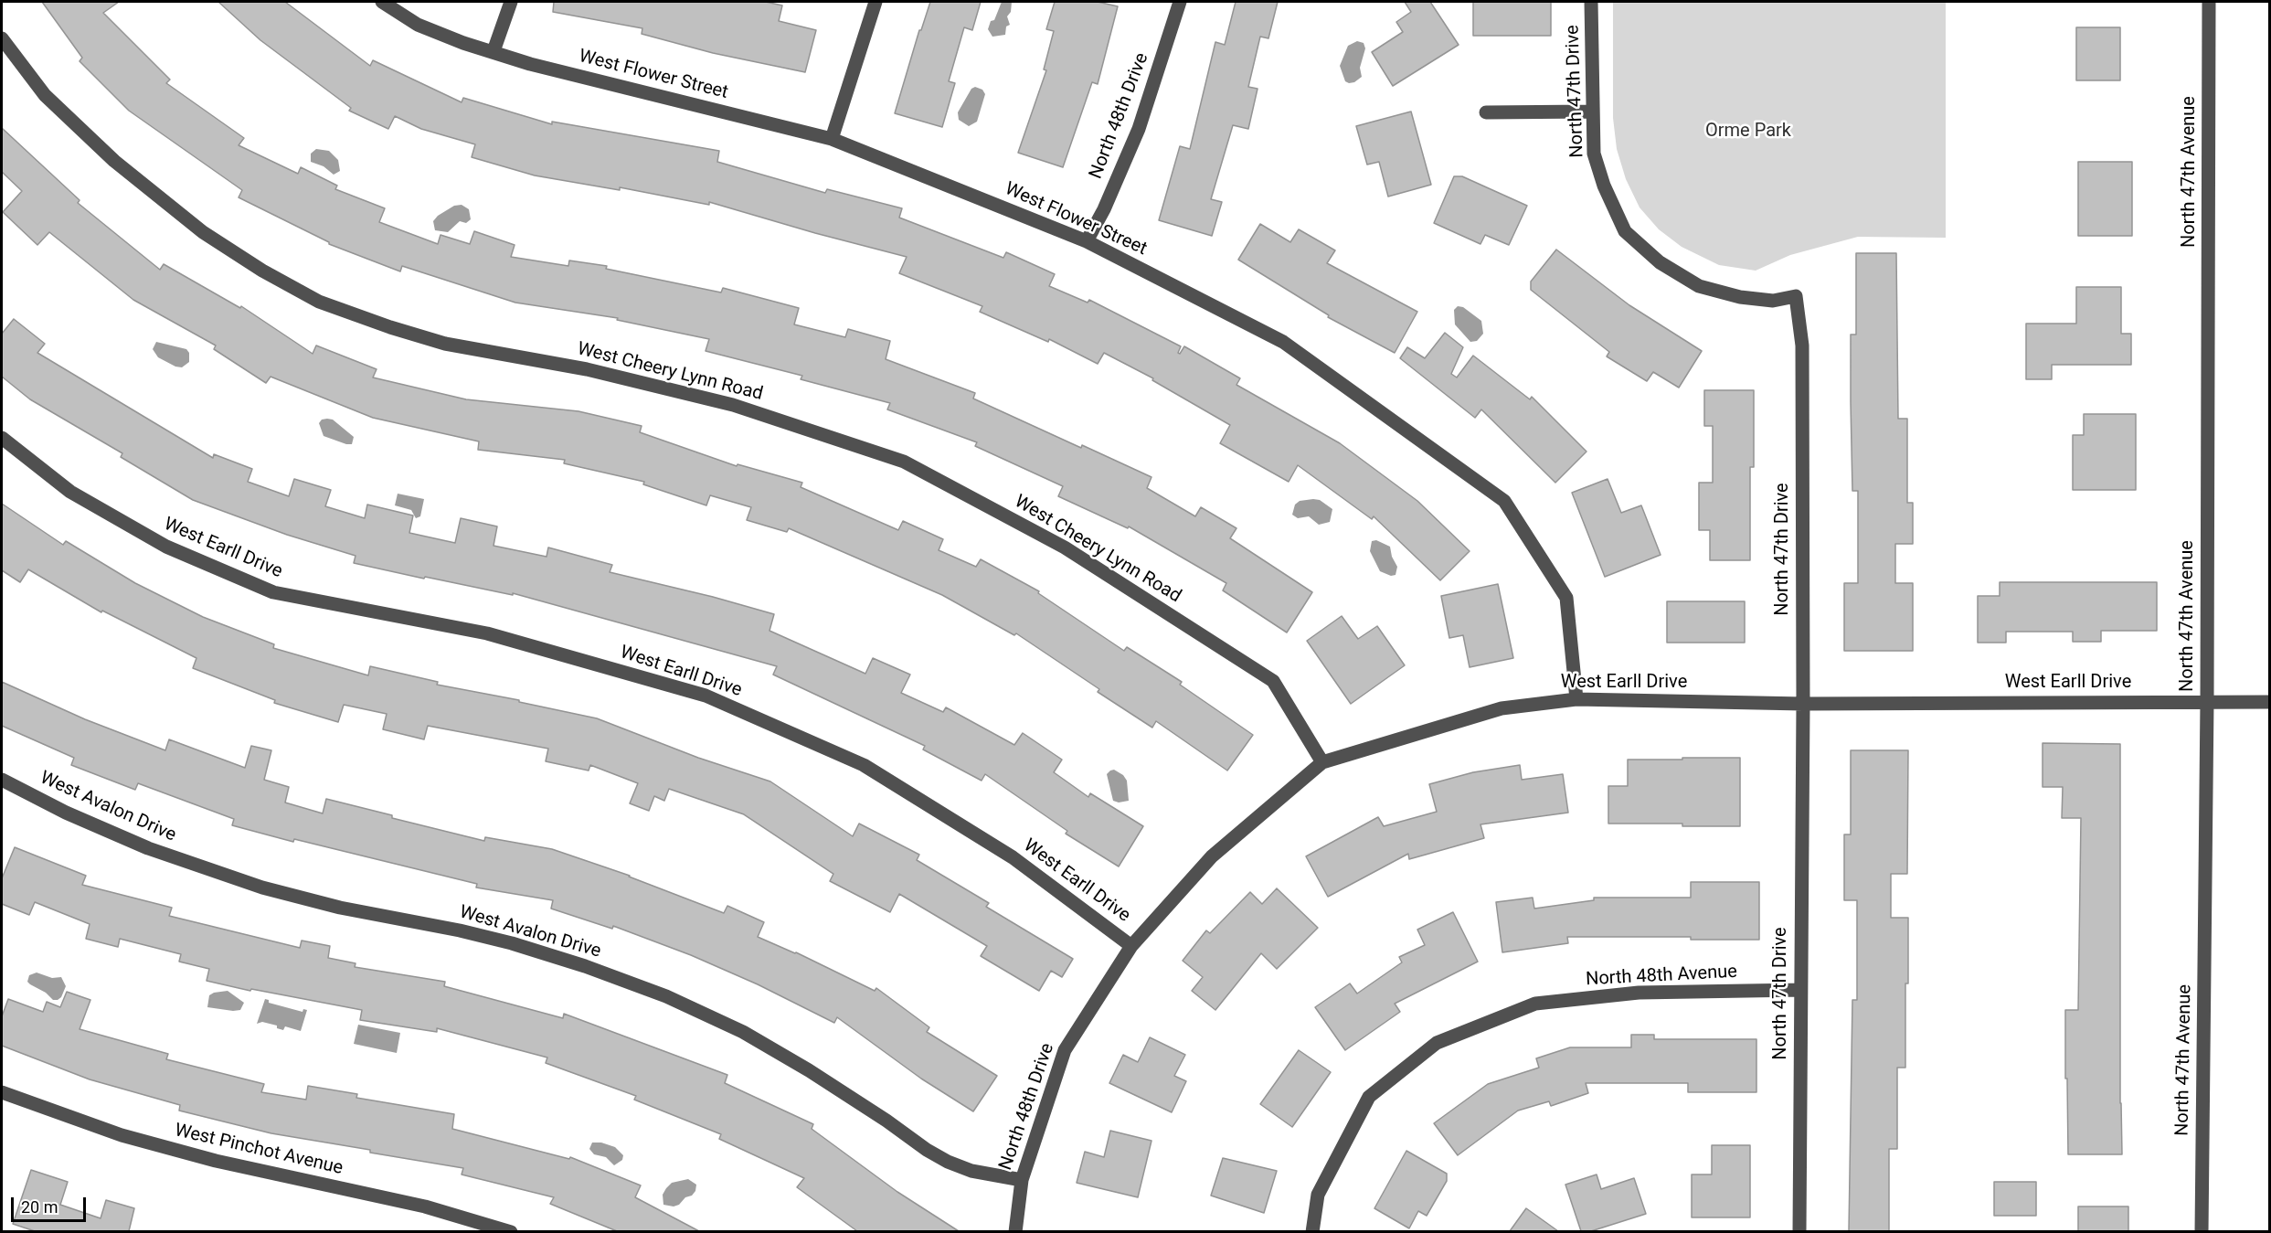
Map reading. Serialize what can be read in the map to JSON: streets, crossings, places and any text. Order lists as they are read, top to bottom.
{
  "streets": {
    "street": [
      "West Flower Street",
      "North 47th Drive",
      "North 48th Drive",
      "North 47th Avenue",
      "West Cheery Lynn Road",
      "West Earll Drive",
      "West Avalon Drive",
      "North 48th Avenue",
      "West Pinchot Avenue"
    ]
  },
  "crossings": [
    ["West Flower Street", "North 48th Drive"],
    ["West Flower Street", "West Earll Drive"],
    ["North 47th Drive", "West Earll Drive"],
    ["North 47th Drive", "North 48th Avenue"],
    ["North 48th Drive", "West Earll Drive"],
    ["North 48th Drive", "West Avalon Drive"],
    ["North 47th Avenue", "West Earll Drive"],
    ["West Cheery Lynn Road", "West Earll Drive"]
  ],
  "parks": ["Orme Park"],
  "scale_bar": "20 m"
}
